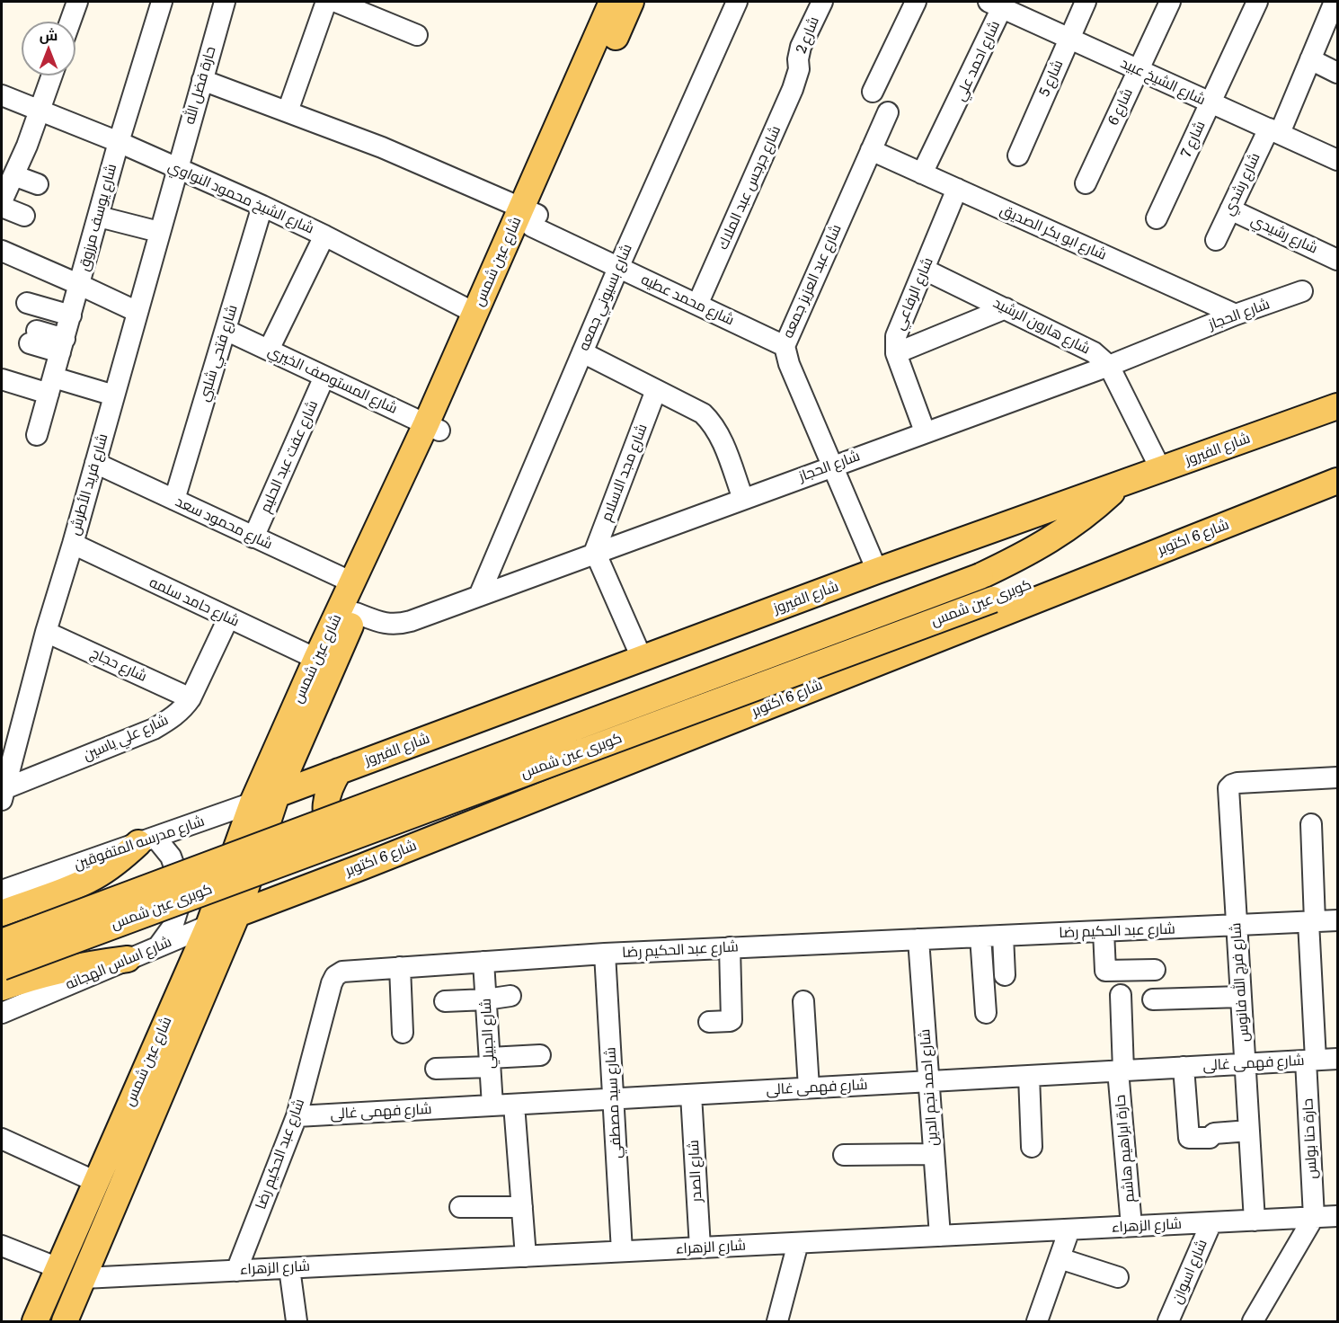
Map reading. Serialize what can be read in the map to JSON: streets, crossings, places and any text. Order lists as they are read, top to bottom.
{
  "streets": {
    "main road": [
      "شارع عين شمس",
      "شارع الفيروز",
      "شارع 6 اكتوبر",
      "كوبرى عين شمس"
    ],
    "street": [
      "شارع 2",
      "شارع احمد علي",
      "شارع 5",
      "شارع الشيخ عبيد",
      "حارة فضل الله",
      "شارع 6",
      "شارع 7",
      "شارع رشدي",
      "شارع جرجس عبد الملاك",
      "شارع الشيخ محمود النواوي",
      "شارع يوسف مرزوق",
      "شارع ابو بكر الصديق",
      "شارع رشيدي",
      "شارع عبد العزيز جمعه",
      "شارع الرفاعي",
      "شارع بسيوني جمعه",
      "شارع محمد عطيه",
      "شارع الحجاز",
      "شارع هارون الرشيد",
      "شارع فتحي شلبي",
      "شارع المستوصف الخيري",
      "شارع عفت عبد الحليم",
      "شارع مجد الاسلام",
      "شارع فريد الأطرش",
      "شارع محمود سعد",
      "شارع حامد سلمه",
      "شارع حجاج",
      "شارع علي ياسين",
      "شارع مدرسه المتفوقين",
      "شارع عبد الحكيم رضا",
      "شارع اساس الهجانه",
      "شارع فرج الله فانوس",
      "شارع الجبيلي",
      "شارع فهمى غالى",
      "شارع احمد نجم الدين",
      "شارع سيد مصطفي",
      "حارة حنا بولس",
      "حارة ابراهيم هاشم",
      "شارع الصدر",
      "شارع الزهراء",
      "شارع اسوان"
    ]
  },
  "crossings": [
    ["شارع 2", "شارع جرجس عبد الملاك"],
    ["شارع احمد علي", "شارع الشيخ عبيد"],
    ["شارع احمد علي", "شارع ابو بكر الصديق"],
    ["شارع 5", "شارع الشيخ عبيد"],
    ["شارع الشيخ عبيد", "شارع 6"],
    ["شارع الشيخ عبيد", "شارع 7"],
    ["شارع الشيخ عبيد", "شارع رشدي"],
    ["حارة فضل الله", "شارع الشيخ محمود النواوي"],
    ["حارة فضل الله", "شارع محمد عطيه"],
    ["حارة فضل الله", "شارع فريد الأطرش"],
    ["شارع رشدي", "شارع رشيدي"],
    ["شارع جرجس عبد الملاك", "شارع محمد عطيه"],
    ["شارع الشيخ محمود النواوي", "شارع يوسف مرزوق"],
    ["شارع الشيخ محمود النواوي", "شارع عين شمس"],
    ["شارع الشيخ محمود النواوي", "شارع فتحي شلبي"],
    ["شارع الشيخ محمود النواوي", "شارع فريد الأطرش"],
    ["شارع ابو بكر الصديق", "شارع عبد العزيز جمعه"],
    ["شارع ابو بكر الصديق", "شارع الرفاعي"],
    ["شارع ابو بكر الصديق", "شارع الحجاز"],
    ["شارع عين شمس", "شارع محمد عطيه"],
    ["شارع عين شمس", "شارع الحجاز"],
    ["شارع عين شمس", "شارع المستوصف الخيري"],
    ["شارع عين شمس", "شارع الفيروز"],
    ["شارع عين شمس", "شارع محمود سعد"],
    ["شارع عين شمس", "شارع 6 اكتوبر"],
    ["شارع عين شمس", "شارع حامد سلمه"],
    ["شارع عين شمس", "شارع مدرسه المتفوقين"],
    ["شارع عين شمس", "شارع اساس الهجانه"],
    ["شارع عين شمس", "شارع الزهراء"],
    ["شارع عبد العزيز جمعه", "شارع محمد عطيه"],
    ["شارع عبد العزيز جمعه", "شارع الحجاز"],
    ["شارع عبد العزيز جمعه", "شارع الفيروز"],
    ["شارع الرفاعي", "شارع الحجاز"],
    ["شارع الرفاعي", "شارع هارون الرشيد"],
    ["شارع بسيوني جمعه", "شارع محمد عطيه"],
    ["شارع بسيوني جمعه", "شارع الحجاز"],
    ["شارع الحجاز", "شارع هارون الرشيد"],
    ["شارع الحجاز", "شارع مجد الاسلام"],
    ["شارع هارون الرشيد", "شارع الفيروز"],
    ["شارع فتحي شلبي", "شارع المستوصف الخيري"],
    ["شارع فتحي شلبي", "شارع محمود سعد"],
    ["شارع المستوصف الخيري", "شارع عفت عبد الحليم"],
    ["شارع الفيروز", "كوبرى عين شمس"],
    ["شارع الفيروز", "شارع مدرسه المتفوقين"],
    ["شارع عفت عبد الحليم", "شارع محمود سعد"],
    ["شارع فريد الأطرش", "شارع محمود سعد"],
    ["شارع فريد الأطرش", "شارع حامد سلمه"],
    ["شارع فريد الأطرش", "شارع حجاج"],
    ["شارع فريد الأطرش", "شارع علي ياسين"],
    ["شارع 6 اكتوبر", "كوبرى عين شمس"],
    ["شارع 6 اكتوبر", "شارع اساس الهجانه"],
    ["شارع حامد سلمه", "شارع علي ياسين"],
    ["شارع حجاج", "شارع علي ياسين"],
    ["شارع عبد الحكيم رضا", "شارع فرج الله فانوس"],
    ["شارع عبد الحكيم رضا", "شارع الجبيلي"],
    ["شارع عبد الحكيم رضا", "شارع فهمى غالى"],
    ["شارع عبد الحكيم رضا", "شارع احمد نجم الدين"],
    ["شارع عبد الحكيم رضا", "شارع سيد مصطفي"],
    ["شارع عبد الحكيم رضا", "حارة حنا بولس"],
    ["شارع عبد الحكيم رضا", "شارع الزهراء"],
    ["شارع فرج الله فانوس", "شارع فهمى غالى"],
    ["شارع فرج الله فانوس", "شارع الزهراء"],
    ["شارع الجبيلي", "شارع فهمى غالى"],
    ["شارع فهمى غالى", "شارع احمد نجم الدين"],
    ["شارع فهمى غالى", "شارع سيد مصطفي"],
    ["شارع فهمى غالى", "حارة حنا بولس"],
    ["شارع فهمى غالى", "حارة ابراهيم هاشم"],
    ["شارع فهمى غالى", "شارع الصدر"],
    ["شارع احمد نجم الدين", "شارع الزهراء"],
    ["شارع سيد مصطفي", "شارع الزهراء"],
    ["حارة حنا بولس", "شارع الزهراء"],
    ["حارة ابراهيم هاشم", "شارع الزهراء"],
    ["شارع الصدر", "شارع الزهراء"],
    ["شارع الزهراء", "شارع اسوان"]
  ],
  "north": "top"
}
